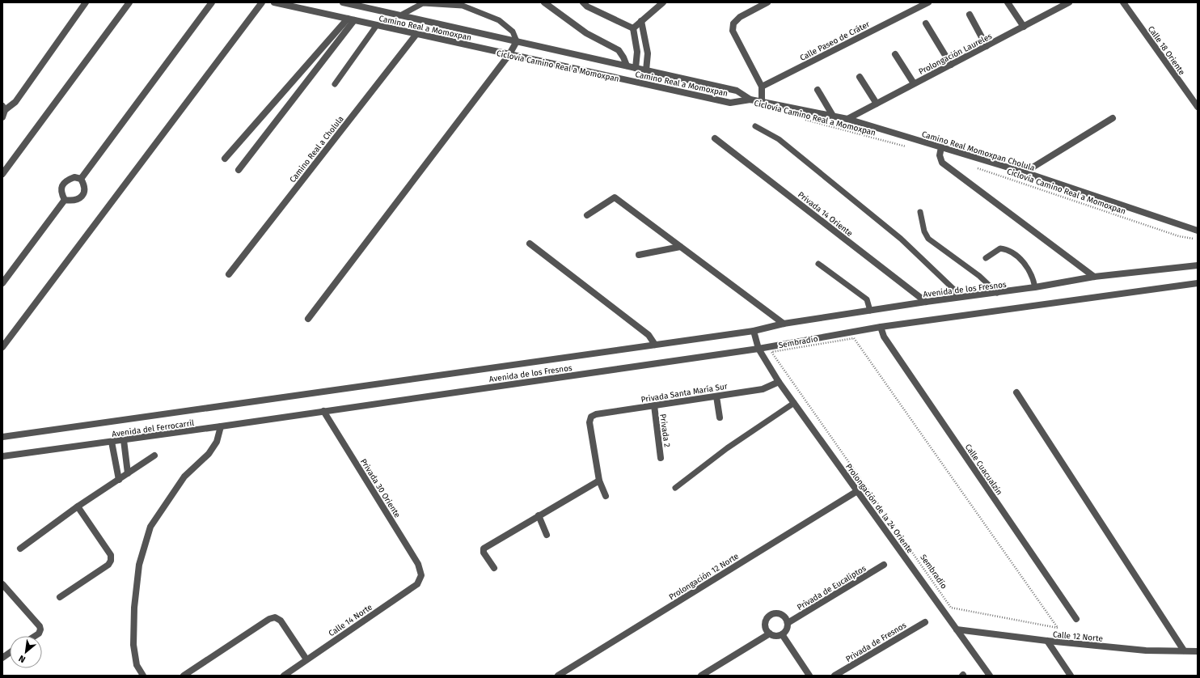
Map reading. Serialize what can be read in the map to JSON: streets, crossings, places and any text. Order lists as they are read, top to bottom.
{
  "streets": {
    "street": [
      "Camino Real a Momoxpan",
      "Calle Paseo de Cráter",
      "Calle 18 Oriente",
      "Prolongación Laureles",
      "Camino Real a Cholula",
      "Camino Real Momoxpan Cholula",
      "Privada 14 Oriente",
      "Avenida de los Fresnos",
      "Privada Santa María Sur",
      "Avenida del Ferrocarril",
      "Privada 2",
      "Calle Cuacualzin",
      "Privada 30 Oriente",
      "Prolongación de la 24 Oriente",
      "Prolongación 12 Norte",
      "Privada de Eucaliptos",
      "Calle 14 Norte",
      "Calle 12 Norte",
      "Privada de Fresnos"
    ],
    "path": ["Ciclovía Camino Real a Momoxpan", "Sembradío"]
  },
  "crossings": [
    ["Camino Real a Momoxpan", "Camino Real a Cholula"],
    ["Camino Real a Momoxpan", "Camino Real Momoxpan Cholula"],
    ["Prolongación Laureles", "Camino Real Momoxpan Cholula"],
    ["Privada 14 Oriente", "Avenida de los Fresnos"],
    ["Avenida de los Fresnos", "Avenida del Ferrocarril"],
    ["Avenida de los Fresnos", "Calle Cuacualzin"],
    ["Avenida de los Fresnos", "Privada 30 Oriente"],
    ["Avenida de los Fresnos", "Prolongación de la 24 Oriente"],
    ["Privada Santa María Sur", "Privada 2"],
    ["Privada Santa María Sur", "Prolongación de la 24 Oriente"],
    ["Privada 30 Oriente", "Calle 14 Norte"],
    ["Prolongación de la 24 Oriente", "Prolongación 12 Norte"],
    ["Prolongación de la 24 Oriente", "Calle 12 Norte"]
  ],
  "north": "bottom left"
}
